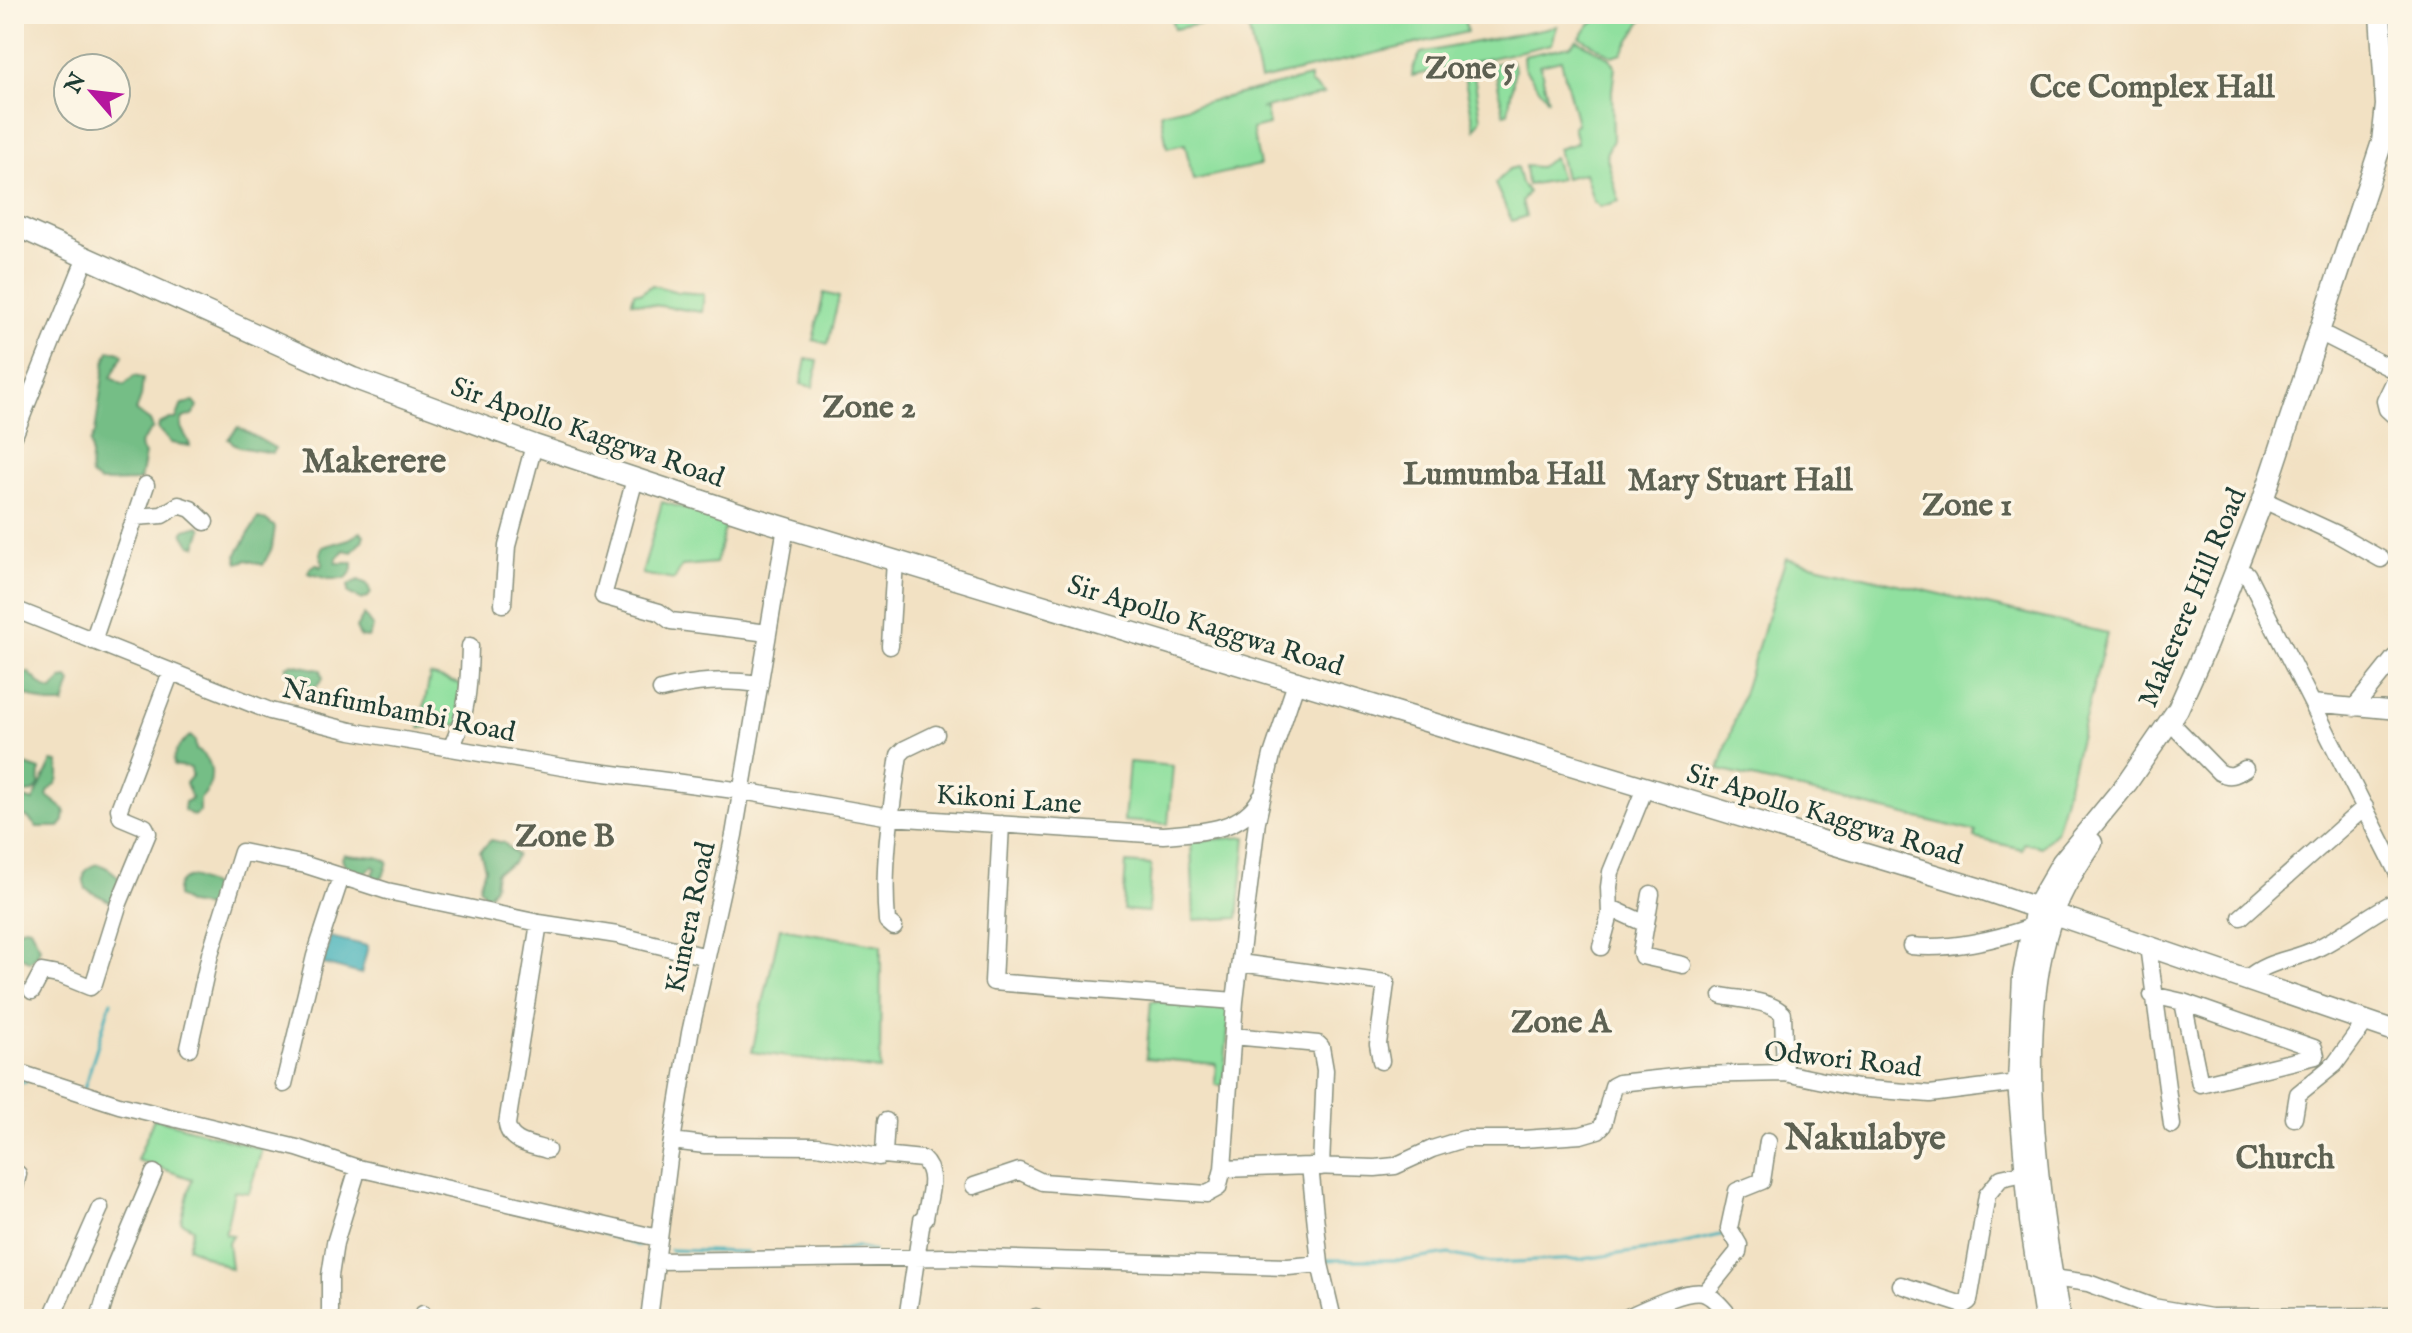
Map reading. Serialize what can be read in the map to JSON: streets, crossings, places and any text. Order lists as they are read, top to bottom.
{
  "streets": {
    "main road": ["Sir Apollo Kaggwa Road", "Makerere Hill Road"],
    "street": [
      "Nanfumbambi Road",
      "Kikoni Lane",
      "Kimera Road",
      "Odwori Road"
    ]
  },
  "crossings": [
    ["Sir Apollo Kaggwa Road", "Makerere Hill Road"],
    ["Sir Apollo Kaggwa Road", "Kimera Road"],
    ["Makerere Hill Road", "Odwori Road"],
    ["Nanfumbambi Road", "Kikoni Lane"],
    ["Nanfumbambi Road", "Kimera Road"],
    ["Kikoni Lane", "Kimera Road"]
  ],
  "districts": [
    "Zone 5",
    "Cce Complex Hall",
    "Zone 2",
    "Makerere",
    "Lumumba Hall",
    "Mary Stuart Hall",
    "Zone 1",
    "Zone B",
    "Zone A",
    "Nakulabye",
    "Church"
  ],
  "north": "top left"
}
